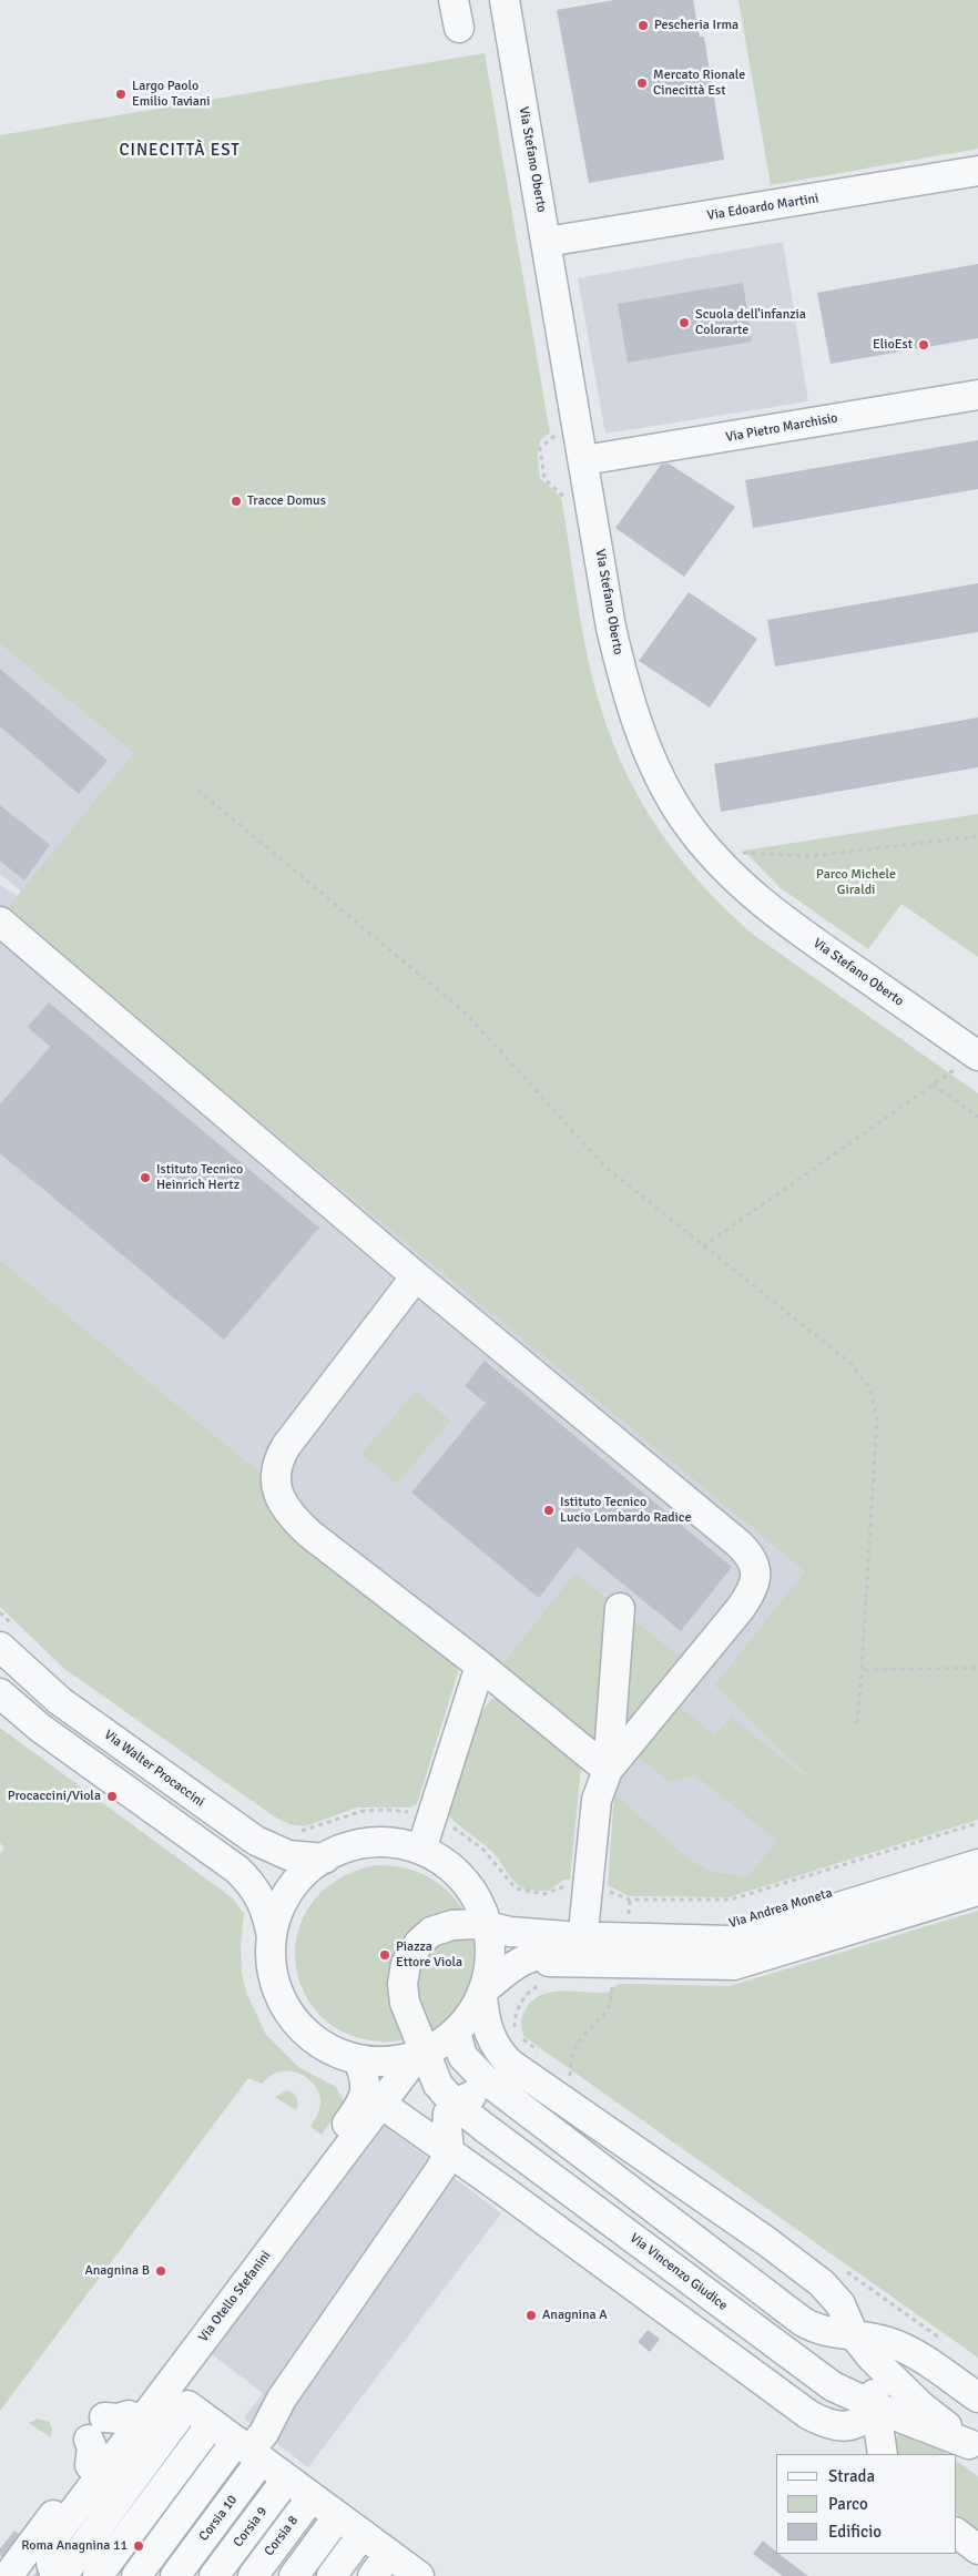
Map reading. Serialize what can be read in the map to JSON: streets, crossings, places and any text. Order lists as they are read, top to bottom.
{
  "streets": {
    "street": [
      "Via Stefano Oberto",
      "Via Edoardo Martini",
      "Via Pietro Marchisio",
      "Via Walter Procaccini",
      "Via Andrea Moneta",
      "Via Vincenzo Giudice",
      "Via Otello Stefanini",
      "Corsia 10",
      "Corsia 9",
      "Corsia 8"
    ]
  },
  "crossings": [
    ["Via Stefano Oberto", "Via Edoardo Martini"],
    ["Via Stefano Oberto", "Via Pietro Marchisio"],
    ["Via Andrea Moneta", "Via Vincenzo Giudice"],
    ["Via Vincenzo Giudice", "Via Otello Stefanini"]
  ],
  "districts": ["CINECITTÀ EST"],
  "parks": ["Parco Michele Giraldi"],
  "places": [
    "Pescheria Irma",
    "Mercato Rionale Cinecittà Est",
    "Largo Paolo Emilio Taviani",
    "Scuola dell'infanzia Colorarte",
    "ElioEst",
    "Tracce Domus",
    "Istituto Tecnico Heinrich Hertz",
    "Istituto Tecnico Lucio Lombardo Radice",
    "Procaccini/Viola",
    "Piazza Ettore Viola",
    "Anagnina B",
    "Anagnina A",
    "Roma Anagnina 11"
  ],
  "legend": ["Strada", "Parco", "Edificio"]
}
